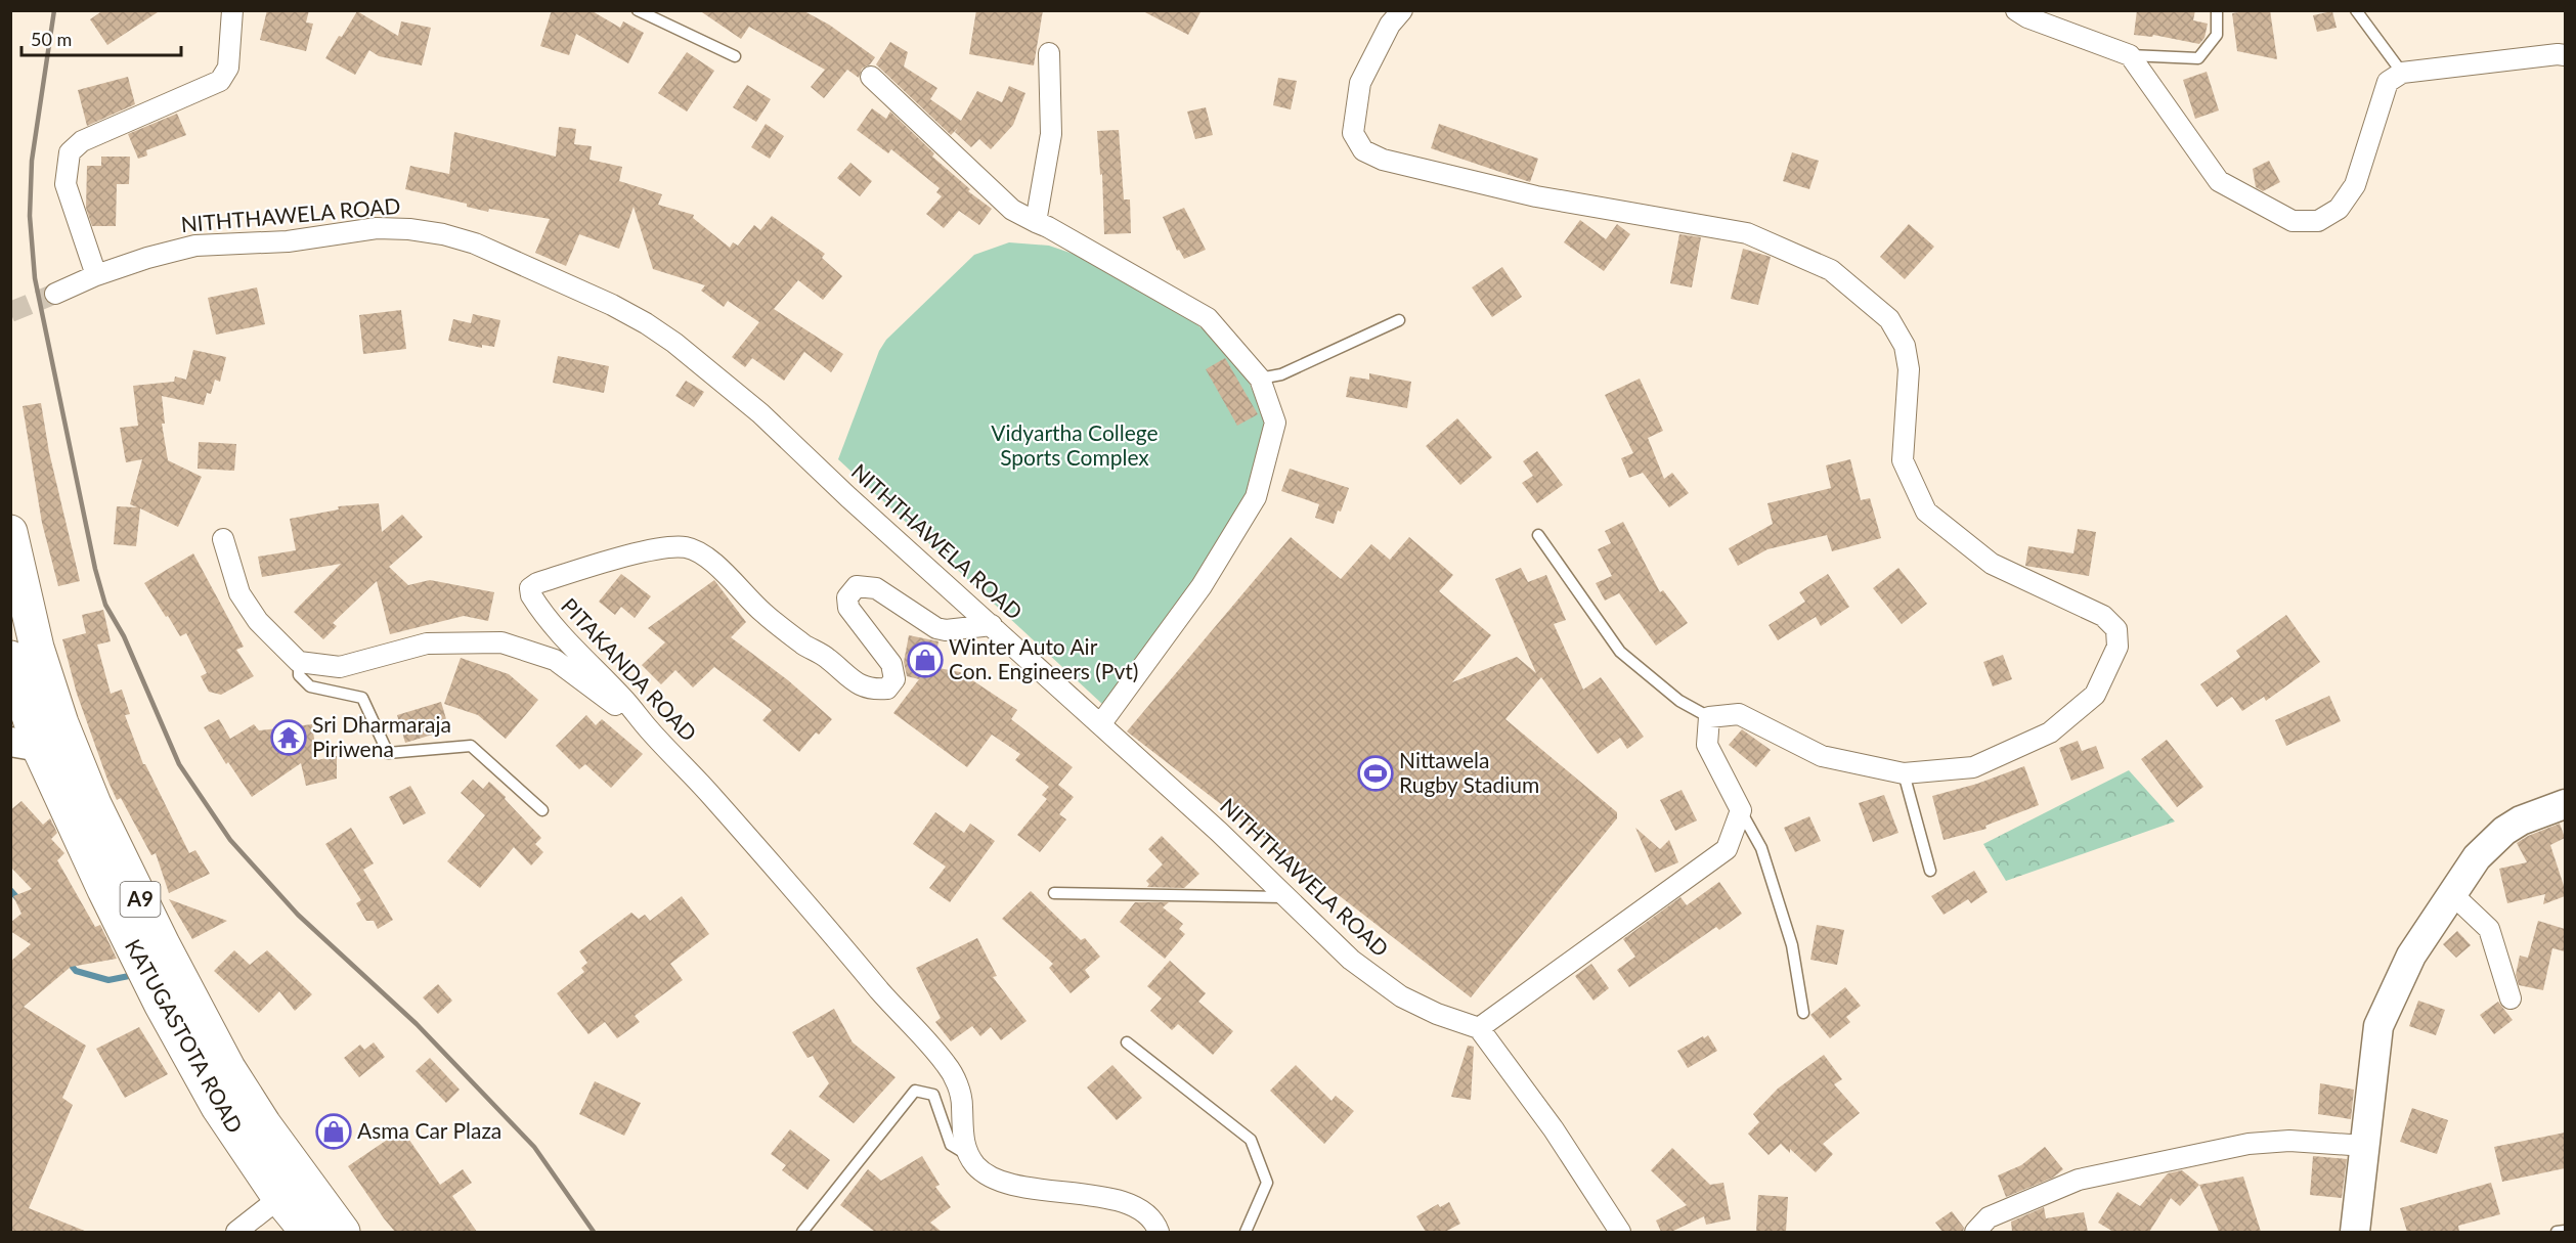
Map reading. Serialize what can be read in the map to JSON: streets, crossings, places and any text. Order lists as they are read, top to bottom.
{
  "streets": {
    "highway": ["A9", "KATUGASTOTA ROAD"],
    "street": ["NITHTHAWELA ROAD", "PITAKANDA ROAD"]
  },
  "crossings": [
    ["NITHTHAWELA ROAD", "PITAKANDA ROAD"]
  ],
  "parks": ["Vidyartha College Sports Complex"],
  "places": {
    "shop": ["Winter Auto Air Con. Engineers (Pvt)", "Asma Car Plaza"],
    "temple": ["Sri Dharmaraja Piriwena"],
    "sports": ["Nittawela Rugby Stadium"]
  },
  "scale_bar": "50 m"
}
